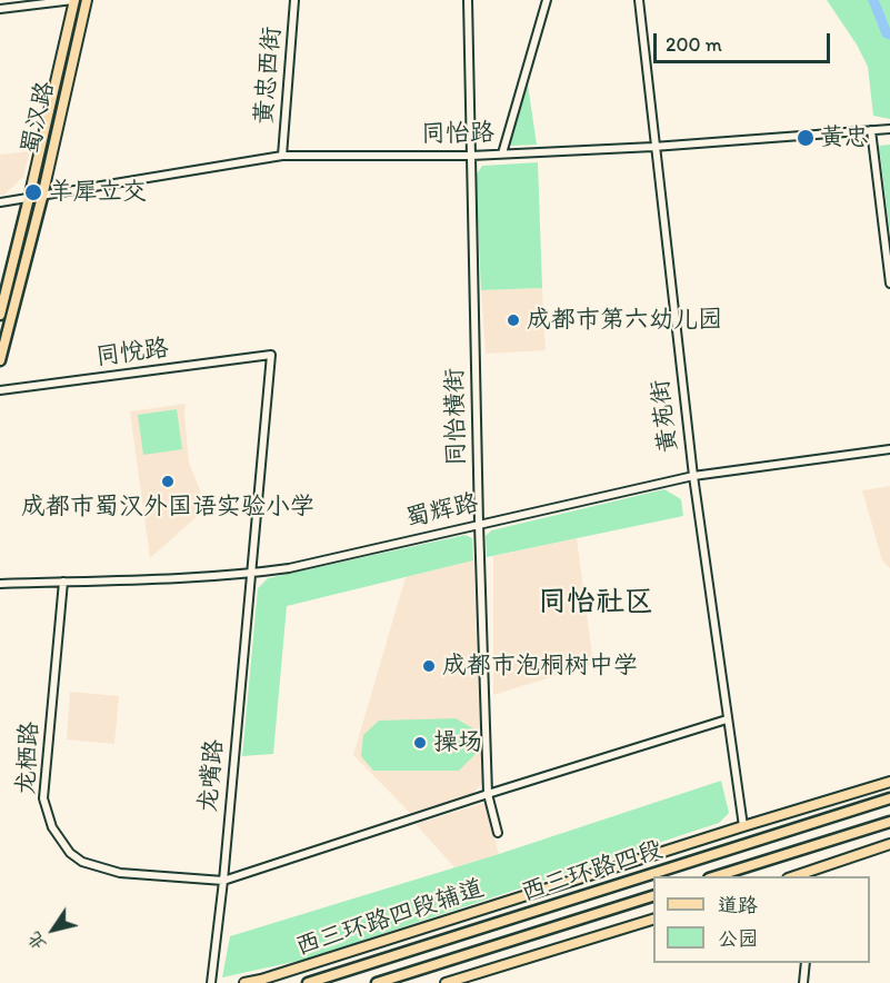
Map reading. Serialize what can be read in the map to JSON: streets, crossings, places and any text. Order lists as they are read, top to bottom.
{
  "streets": {
    "highway": ["蜀汉路", "西三环路四段"],
    "main road": ["西三环路四段辅道"],
    "street": [
      "黄忠西街",
      "同怡路",
      "同悦路",
      "黄苑街",
      "同怡横街",
      "蜀辉路",
      "龙栖路",
      "龙嘴路"
    ]
  },
  "crossings": [
    ["黄忠西街", "同怡路"],
    ["蜀汉路", "同怡路"],
    ["同怡路", "黄苑街"],
    ["同怡路", "同怡横街"],
    ["同悦路", "龙嘴路"],
    ["黄苑街", "蜀辉路"],
    ["黄苑街", "西三环路四段辅道"],
    ["同怡横街", "蜀辉路"],
    ["蜀辉路", "龙栖路"],
    ["蜀辉路", "龙嘴路"],
    ["龙栖路", "龙嘴路"]
  ],
  "districts": ["同怡社区"],
  "places": [
    "黄忠",
    "羊犀立交",
    "成都市第六幼儿园",
    "成都市蜀汉外国语实验小学",
    "成都市泡桐树中学",
    "操场"
  ],
  "legend": ["道路", "公园"],
  "scale_bar": "200 m",
  "north": "bottom left"
}
